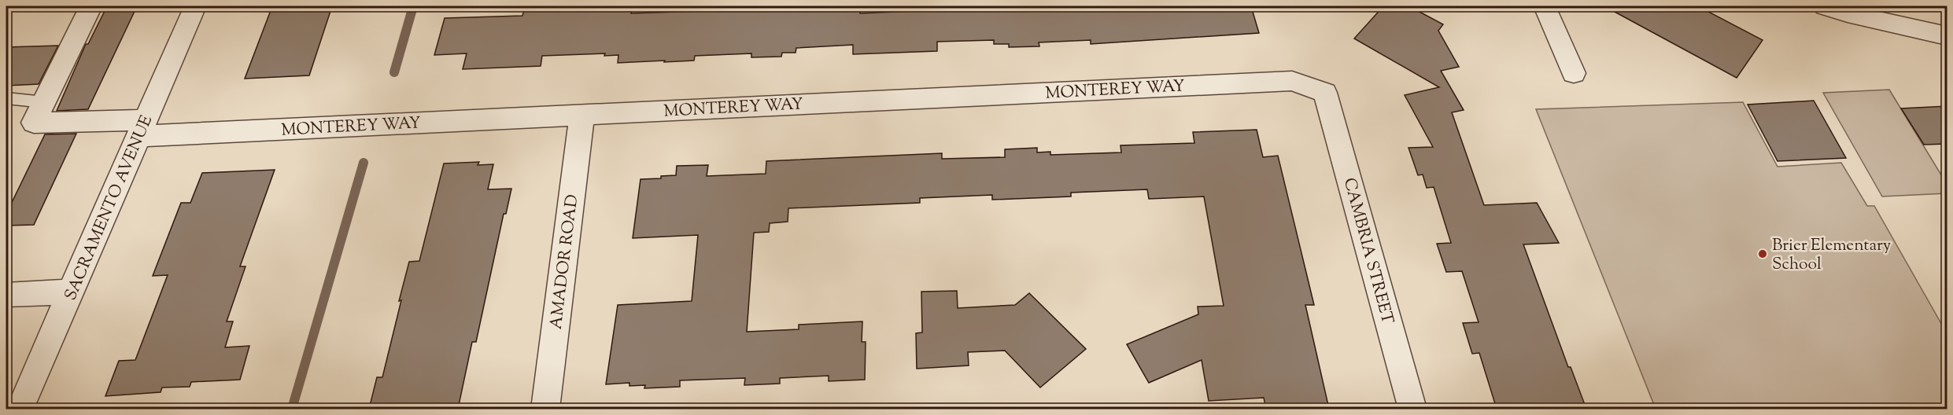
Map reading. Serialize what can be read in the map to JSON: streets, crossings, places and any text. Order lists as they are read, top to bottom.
{
  "streets": {
    "street": [
      "MONTEREY WAY",
      "SACRAMENTO AVENUE",
      "CAMBRIA STREET",
      "AMADOR ROAD"
    ]
  },
  "crossings": [
    ["MONTEREY WAY", "SACRAMENTO AVENUE"],
    ["MONTEREY WAY", "CAMBRIA STREET"],
    ["MONTEREY WAY", "AMADOR ROAD"]
  ],
  "places": ["Brier Elementary School"]
}
